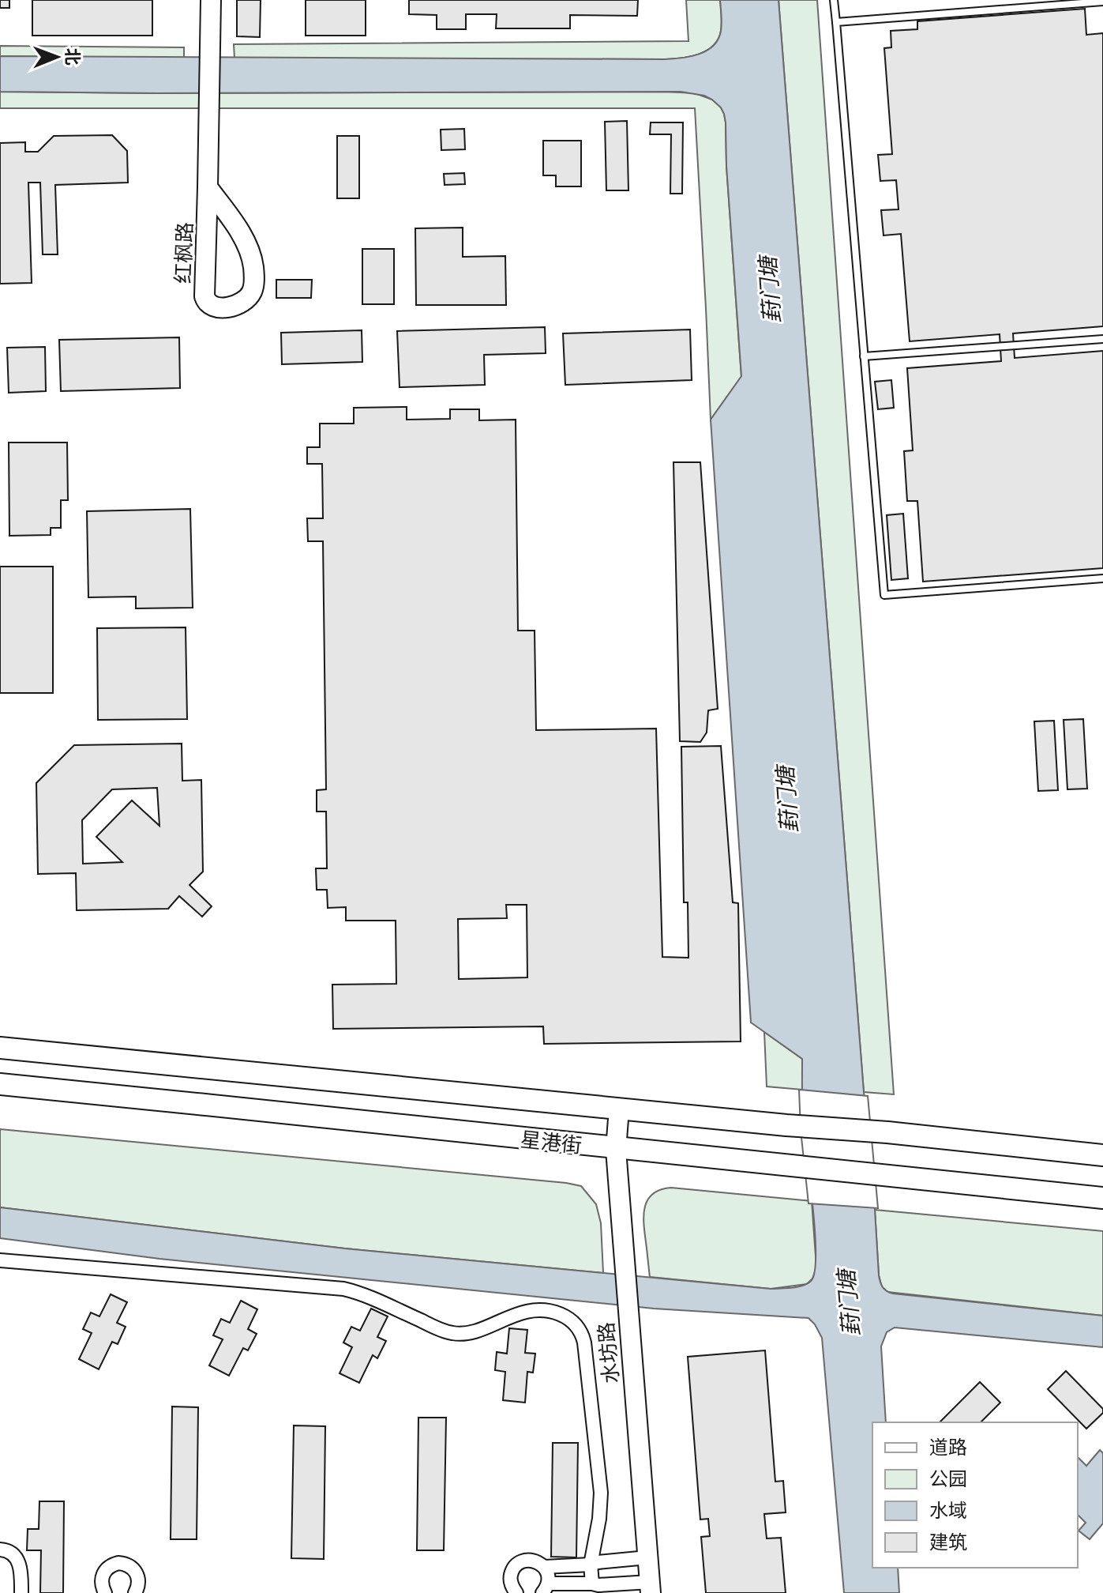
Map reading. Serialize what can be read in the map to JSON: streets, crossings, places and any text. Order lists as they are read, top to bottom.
{
  "streets": {
    "main road": ["星港街"],
    "street": ["红枫路", "水坊路"]
  },
  "crossings": [
    ["星港街", "水坊路"]
  ],
  "water": ["葑门塘"],
  "legend": [
    "道路",
    "公园",
    "水域",
    "建筑"
  ],
  "north": "right"
}
